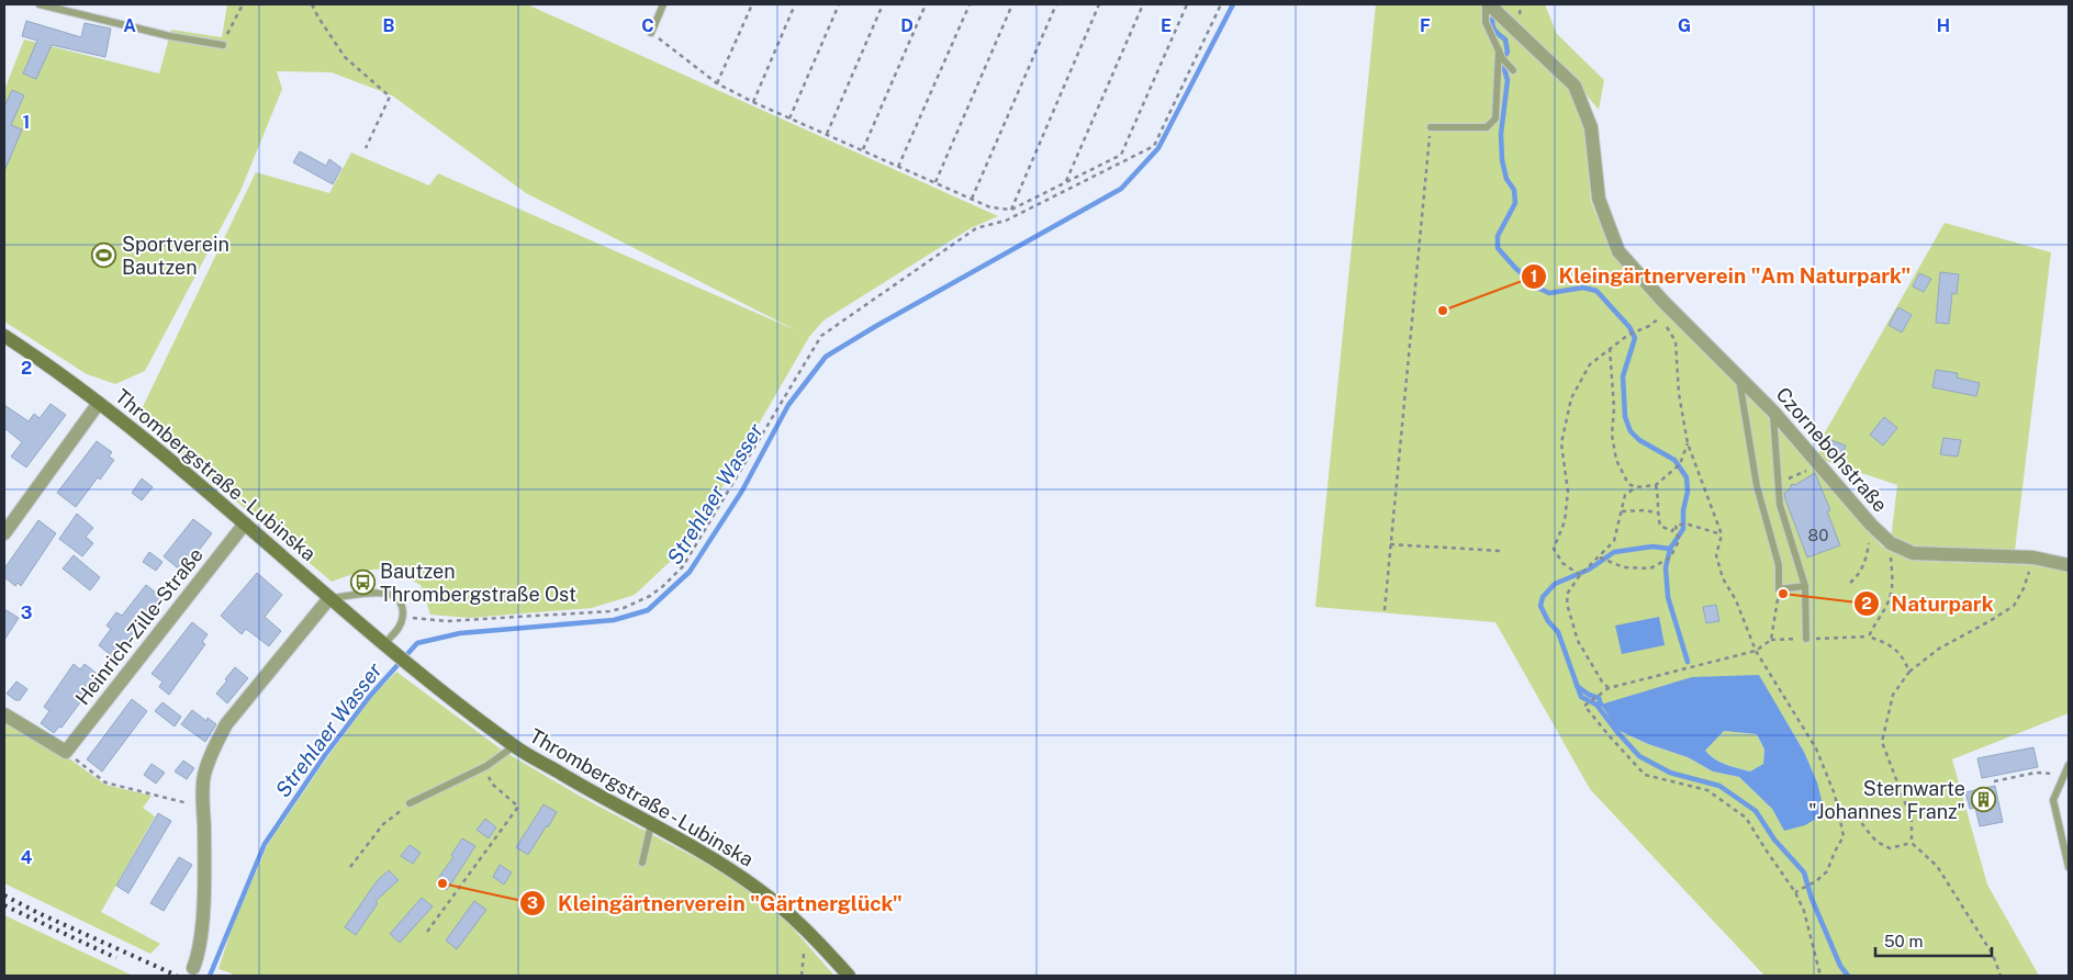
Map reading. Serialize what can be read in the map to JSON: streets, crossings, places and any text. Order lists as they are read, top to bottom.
{
  "streets": {
    "street": ["Czornebohstraße", "Thrombergstraße - Lubinska", "Heinrich-Zille-Straße"]
  },
  "crossings": [
    ["Thrombergstraße - Lubinska", "Heinrich-Zille-Straße"]
  ],
  "water": ["Strehlaer Wasser"],
  "places": {
    "sports": ["Sportverein Bautzen"],
    "other": ["Kleingärtnerverein \"Am Naturpark\"", "Naturpark", "Kleingärtnerverein \"Gärtnerglück\""],
    "bus stop": ["Bautzen Thrombergstraße Ost"],
    "building": ["Sternwarte \"Johannes Franz\""]
  },
  "house_numbers": ["80"],
  "scale_bar": "50 m",
  "grid": {
    "columns": [
      "A",
      "B",
      "C",
      "D",
      "E",
      "F",
      "G",
      "H"
    ],
    "rows": [
      "1",
      "2",
      "3",
      "4"
    ]
  }
}
